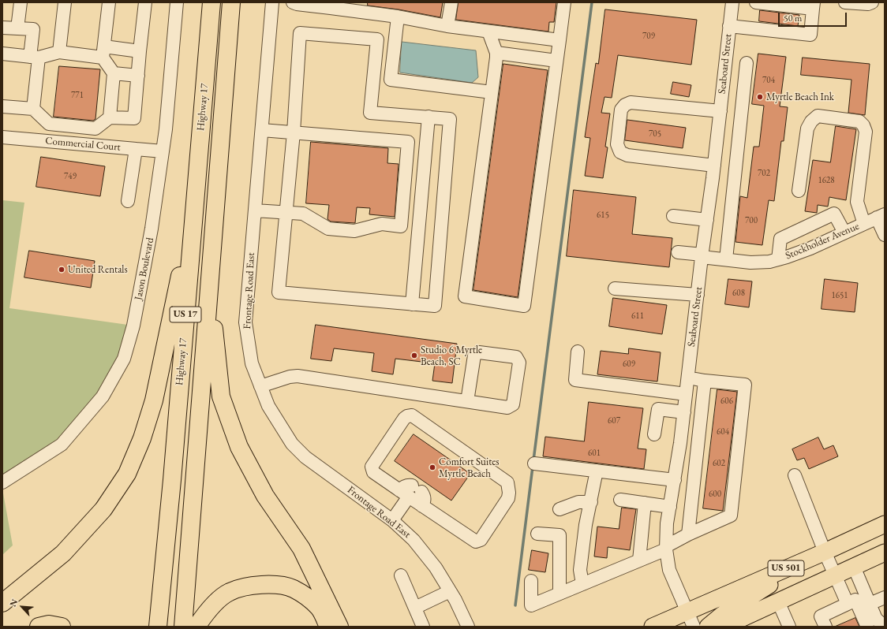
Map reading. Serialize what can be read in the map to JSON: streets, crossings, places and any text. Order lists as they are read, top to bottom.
{
  "streets": {
    "highway": ["Highway 17", "US 17"],
    "main road": ["US 501"],
    "street": [
      "Seaboard Street",
      "Commercial Court",
      "Stockholder Avenue",
      "Jason Boulevard",
      "Frontage Road East"
    ]
  },
  "crossings": [
    ["Seaboard Street", "Stockholder Avenue"],
    ["Seaboard Street", "US 501"],
    ["Commercial Court", "Jason Boulevard"]
  ],
  "places": [
    "Myrtle Beach Ink",
    "United Rentals",
    "Studio 6 Myrtle Beach, SC",
    "Comfort Suites Myrtle Beach"
  ],
  "house_numbers": [
    "709",
    "704",
    "771",
    "705",
    "702",
    "749",
    "1628",
    "615",
    "700",
    "608",
    "1651",
    "611",
    "609",
    "606",
    "607",
    "604",
    "601",
    "602",
    "600"
  ],
  "scale_bar": "50 m",
  "north": "top left"
}
